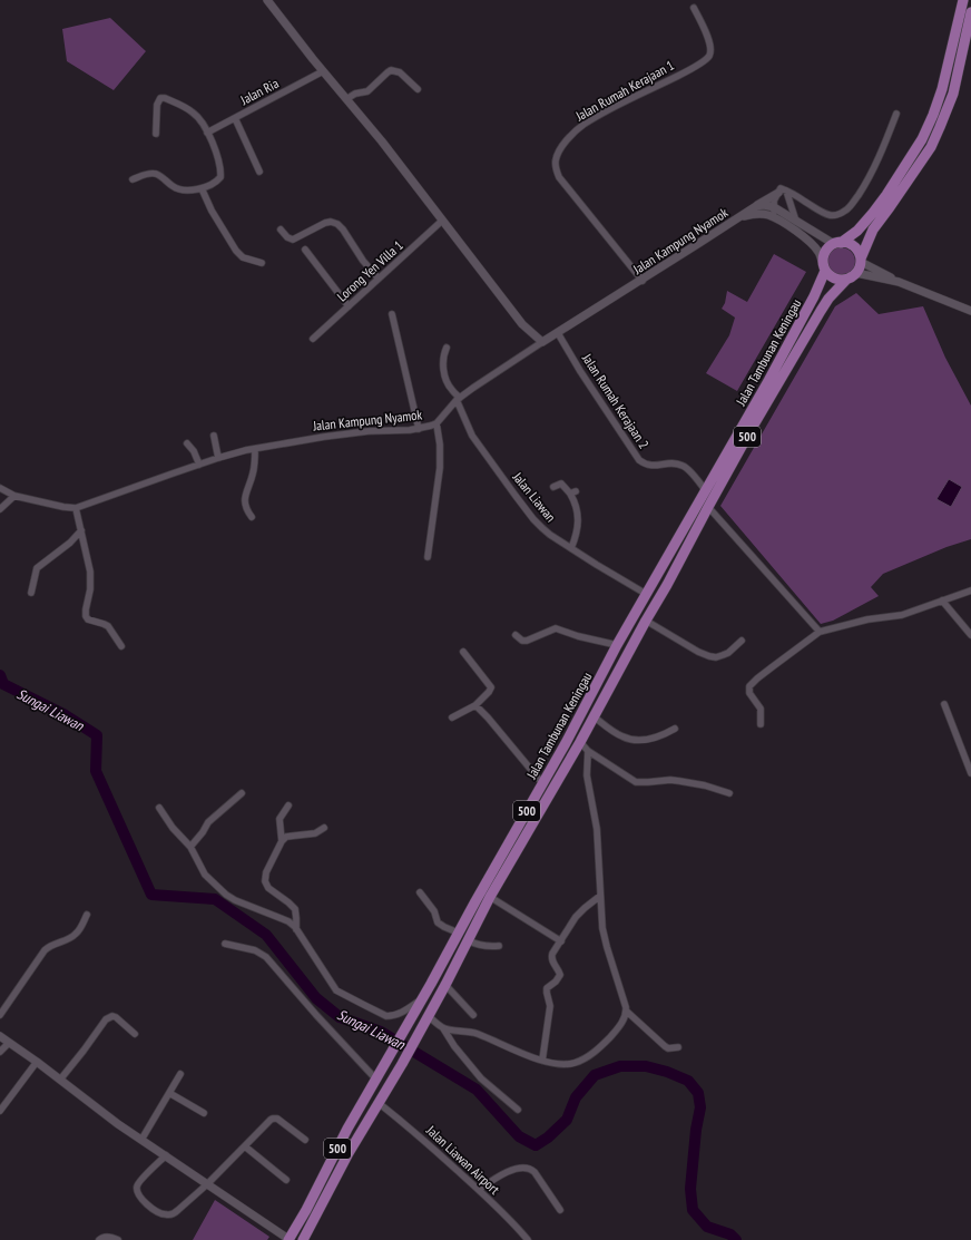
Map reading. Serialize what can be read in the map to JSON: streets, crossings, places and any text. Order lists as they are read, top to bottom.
{
  "streets": {
    "main road": ["Jalan Tambunan Keningau", "500"],
    "street": [
      "Jalan Rumah Kerajaan 1",
      "Jalan Ria",
      "Jalan Kampung Nyamok",
      "Lorong Yen Villa 1",
      "Jalan Rumah Kerajaan 2",
      "Jalan Liawan",
      "Jalan Liawan Airport"
    ]
  },
  "crossings": [
    ["Jalan Rumah Kerajaan 1", "Jalan Kampung Nyamok"],
    ["Jalan Kampung Nyamok", "Jalan Tambunan Keningau"],
    ["Jalan Kampung Nyamok", "Jalan Rumah Kerajaan 2"],
    ["Jalan Kampung Nyamok", "500"],
    ["Jalan Kampung Nyamok", "Jalan Liawan"],
    ["Jalan Tambunan Keningau", "Jalan Rumah Kerajaan 2"],
    ["Jalan Tambunan Keningau", "500"],
    ["Jalan Tambunan Keningau", "Jalan Liawan"],
    ["Jalan Tambunan Keningau", "Jalan Liawan Airport"]
  ],
  "water": ["Sungai Liawan"]
}
